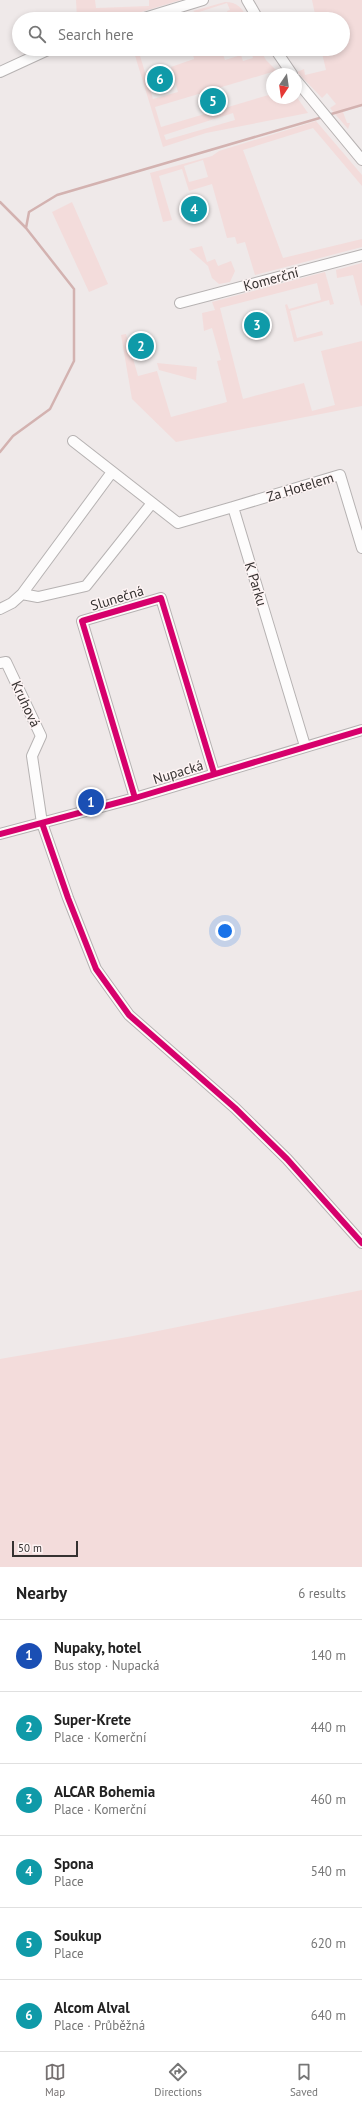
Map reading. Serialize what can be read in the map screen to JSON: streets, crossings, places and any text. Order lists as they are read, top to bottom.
{
  "streets": {
    "street": [
      "Komerční",
      "Za Hotelem",
      "K Parku",
      "Slunečná",
      "Kruhová",
      "Nupacká"
    ]
  },
  "crossings": [
    ["Za Hotelem", "K Parku"],
    ["K Parku", "Nupacká"],
    ["Slunečná", "Nupacká"],
    ["Kruhová", "Nupacká"]
  ],
  "scale_bar": "50 m",
  "north": "bottom",
  "page": {
    "search": "Search here",
    "pins": [
      "6",
      "5",
      "4",
      "3",
      "2",
      "1"
    ],
    "scale": "50 m",
    "heading": ["Nearby", "6 results"],
    "list": [
      {
        "mark": "1",
        "name": "Nupaky, hotel",
        "note": "Bus stop · Nupacká",
        "value": "140 m"
      },
      {
        "mark": "2",
        "name": "Super-Krete",
        "note": "Place · Komerční",
        "value": "440 m"
      },
      {
        "mark": "3",
        "name": "ALCAR Bohemia",
        "note": "Place · Komerční",
        "value": "460 m"
      },
      {
        "mark": "4",
        "name": "Spona",
        "note": "Place",
        "value": "540 m"
      },
      {
        "mark": "5",
        "name": "Soukup",
        "note": "Place",
        "value": "620 m"
      },
      {
        "mark": "6",
        "name": "Alcom Alval",
        "note": "Place · Průběžná",
        "value": "640 m"
      }
    ],
    "nav": ["Map", "Directions", "Saved"]
  }
}
